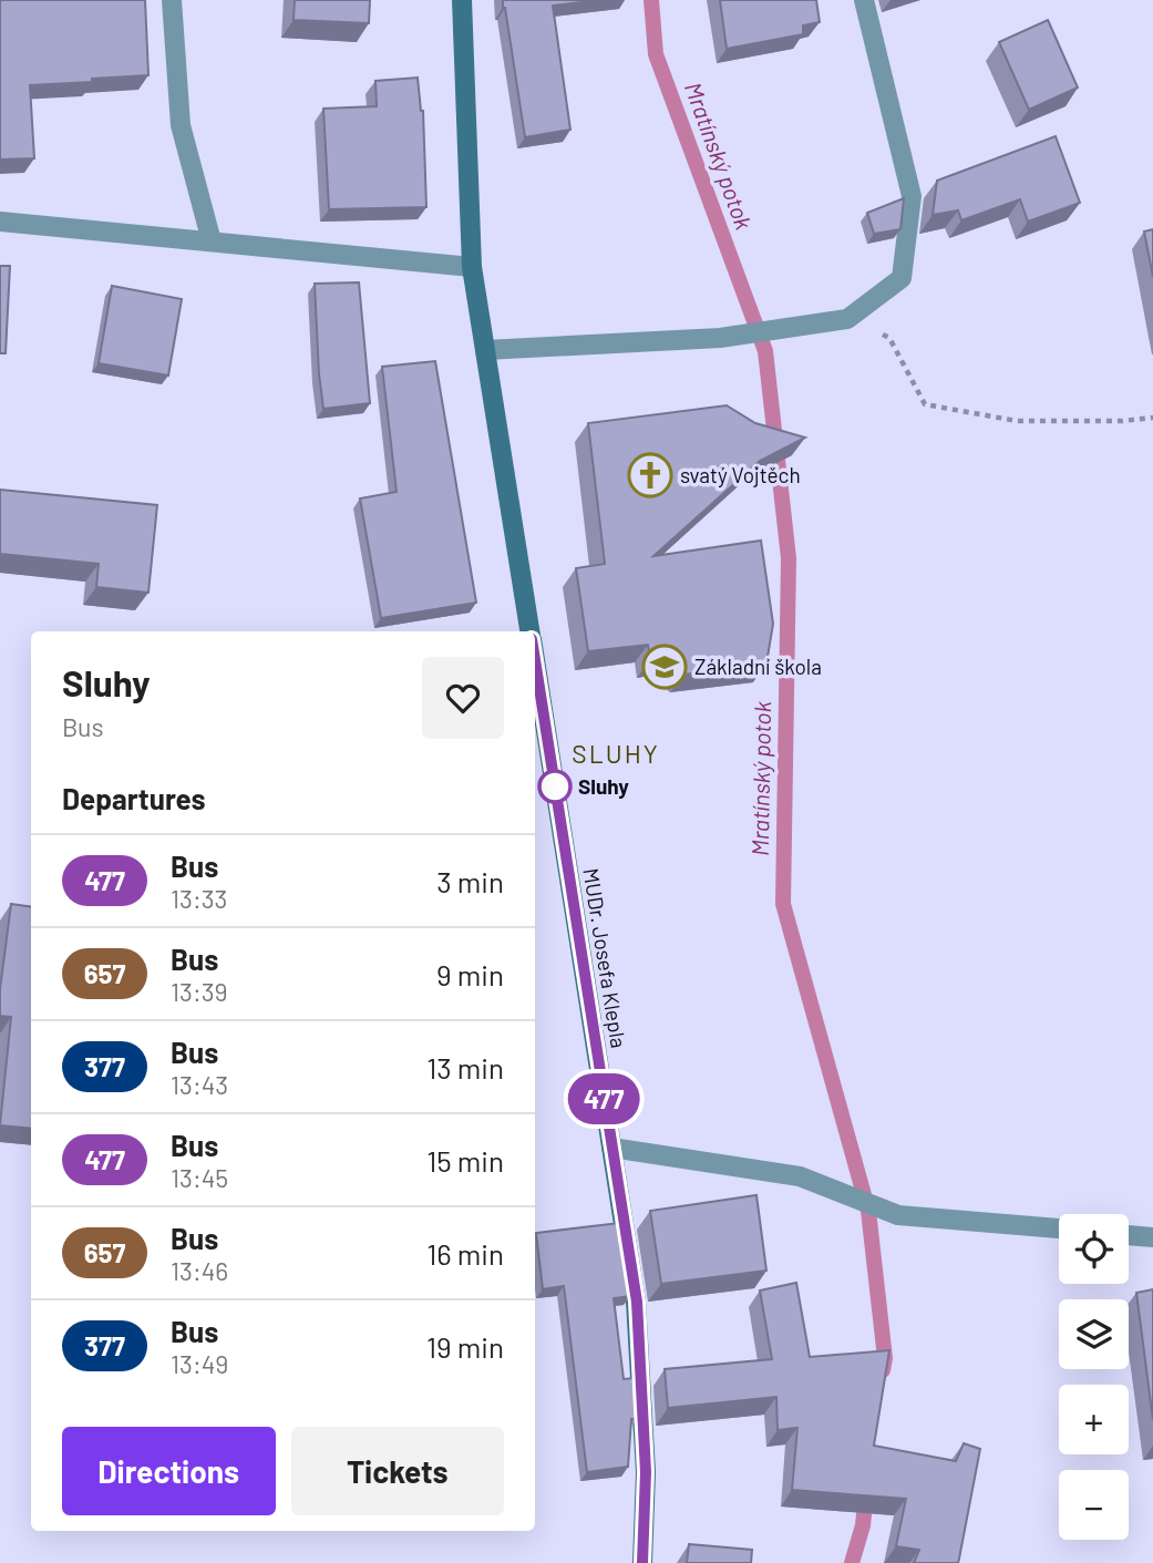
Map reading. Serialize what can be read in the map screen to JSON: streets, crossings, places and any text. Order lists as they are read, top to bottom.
{
  "streets": {
    "street": ["MUDr. Josefa Klepla"]
  },
  "districts": ["SLUHY"],
  "water": ["Mratínský potok"],
  "places": {
    "church": ["svatý Vojtěch"],
    "school or university": ["Základní škola"],
    "other": ["Sluhy"]
  },
  "lines": ["bus line 477"],
  "page": {
    "on_map": "477",
    "heading": [
      ["Sluhy", "Bus"],
      "Departures"
    ],
    "list": [
      {
        "mark": "477",
        "name": "Bus",
        "note": "13:33",
        "value": "3 min"
      },
      {
        "mark": "657",
        "name": "Bus",
        "note": "13:39",
        "value": "9 min"
      },
      {
        "mark": "377",
        "name": "Bus",
        "note": "13:43",
        "value": "13 min"
      },
      {
        "mark": "477",
        "name": "Bus",
        "note": "13:45",
        "value": "15 min"
      },
      {
        "mark": "657",
        "name": "Bus",
        "note": "13:46",
        "value": "16 min"
      },
      {
        "mark": "377",
        "name": "Bus",
        "note": "13:49",
        "value": "19 min"
      }
    ],
    "map_buttons": ["+", "−"],
    "buttons": ["Directions", "Tickets"]
  }
}
